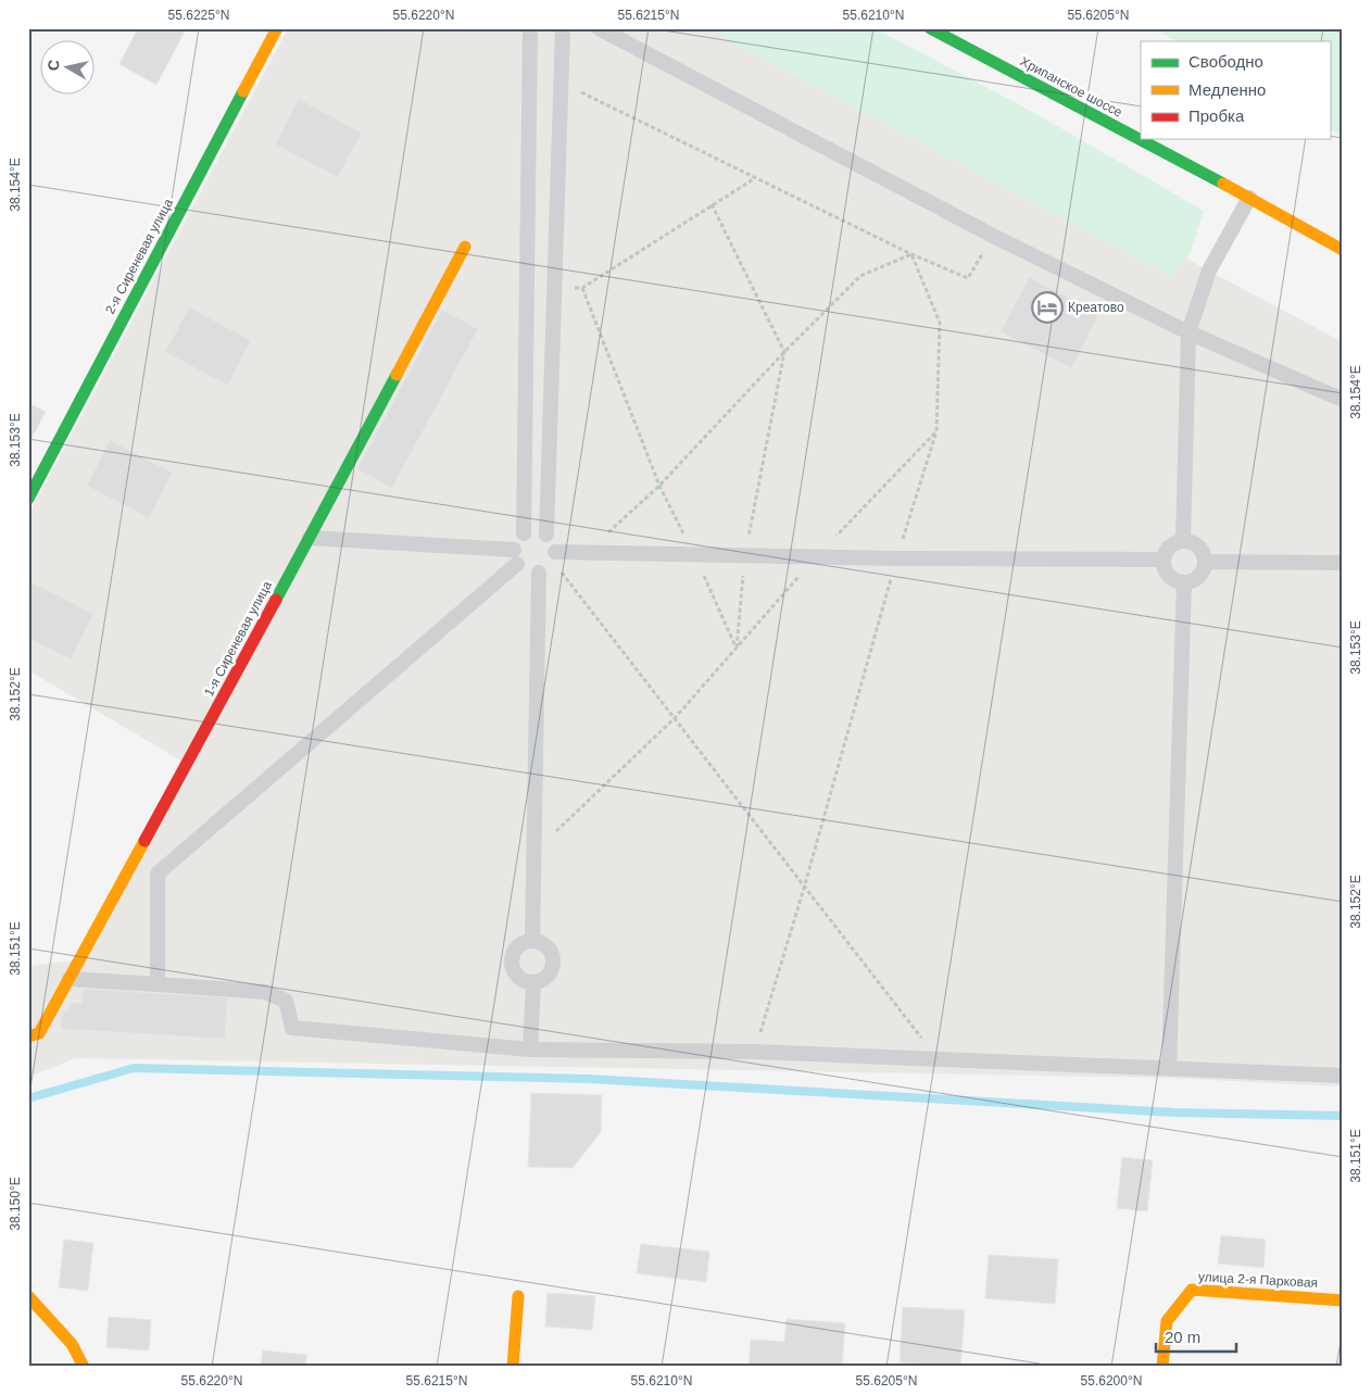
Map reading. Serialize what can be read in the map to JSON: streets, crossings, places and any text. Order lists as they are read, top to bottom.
{
  "streets": {
    "street": [
      "Хрипанское шоссе",
      "2-я Сиреневая улица",
      "1-я Сиреневая улица",
      "улица 2-я Парковая"
    ]
  },
  "places": {
    "hotel": ["Креатово"]
  },
  "legend": ["Свободно", "Медленно", "Пробка"],
  "scale_bar": "20 m",
  "north": "left",
  "coordinates": [
    "55.6225°N",
    "55.6220°N",
    "55.6215°N",
    "55.6210°N",
    "55.6205°N",
    "38.154°E",
    "38.153°E",
    "38.152°E",
    "38.151°E",
    "38.150°E",
    "55.6200°N"
  ]
}
